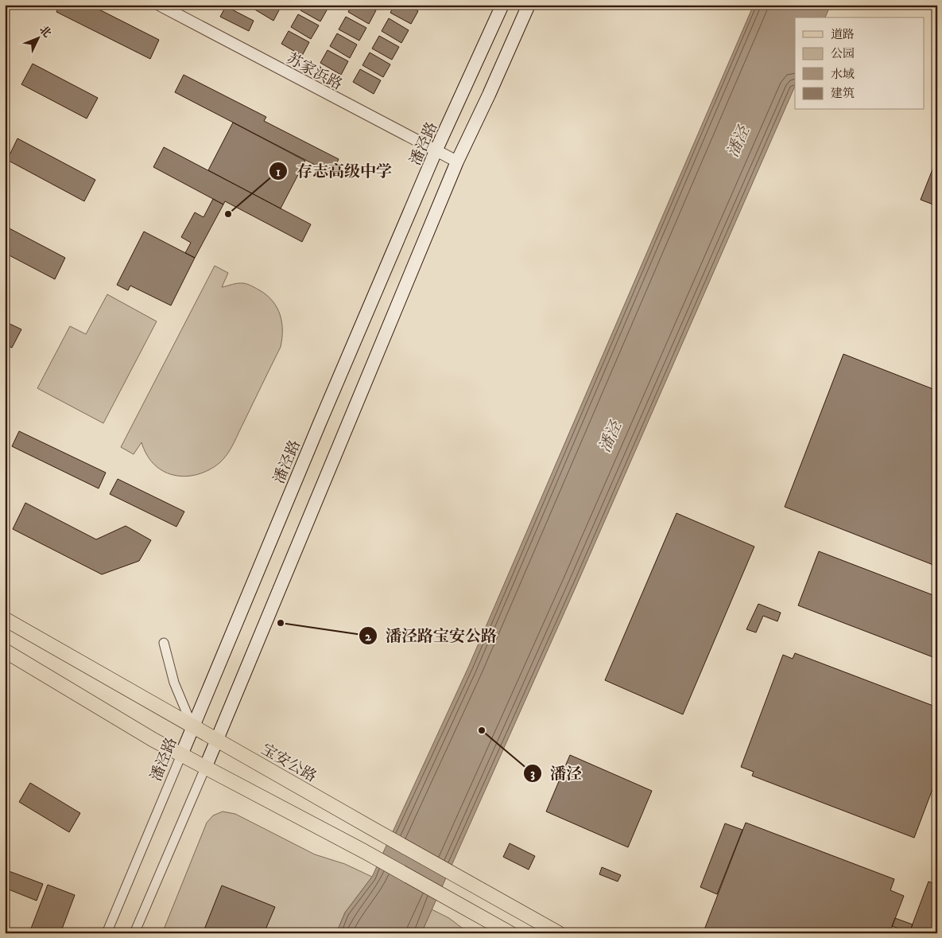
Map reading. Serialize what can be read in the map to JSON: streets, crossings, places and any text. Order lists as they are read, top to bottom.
{
  "streets": {
    "main road": ["潘泾路", "宝安公路"],
    "street": ["苏家浜路"]
  },
  "crossings": [
    ["苏家浜路", "潘泾路"],
    ["潘泾路", "宝安公路"]
  ],
  "water": ["潘泾"],
  "places": ["存志高级中学", "潘泾路宝安公路", "潘泾"],
  "legend": [
    "道路",
    "公园",
    "水域",
    "建筑"
  ],
  "north": "top right"
}
